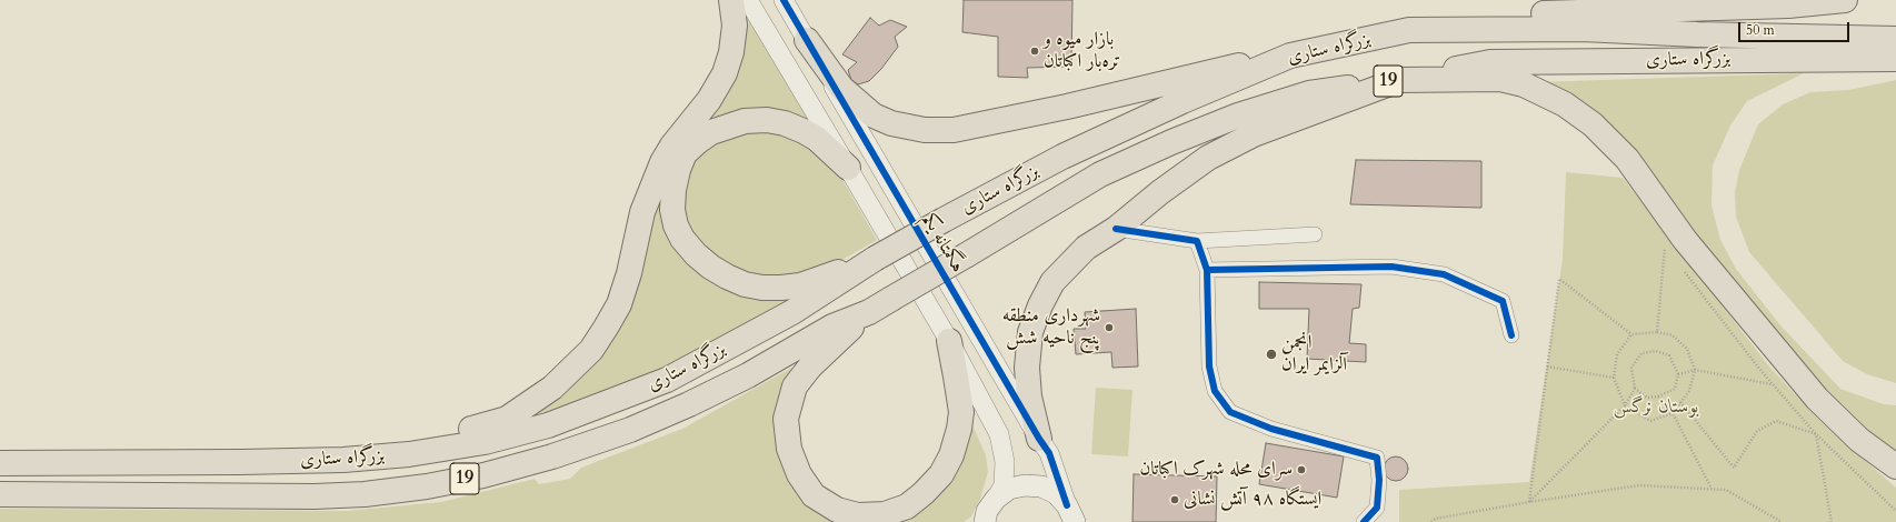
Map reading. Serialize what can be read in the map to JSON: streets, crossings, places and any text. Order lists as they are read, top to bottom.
{
  "streets": {
    "highway": ["بزرگراه ستاری", "19"],
    "street": ["هگمتانه یکم"]
  },
  "parks": ["بوستان نرگس"],
  "places": [
    "بازار میوه و تره‌بار اکباتان",
    "شهرداری منطقه پنج ناحیه شش",
    "انجمن آلزایمر ایران",
    "سرای محله شهرک اکباتان",
    "ایستگاه ۹۸ آتش نشانی"
  ],
  "scale_bar": "50 m"
}
